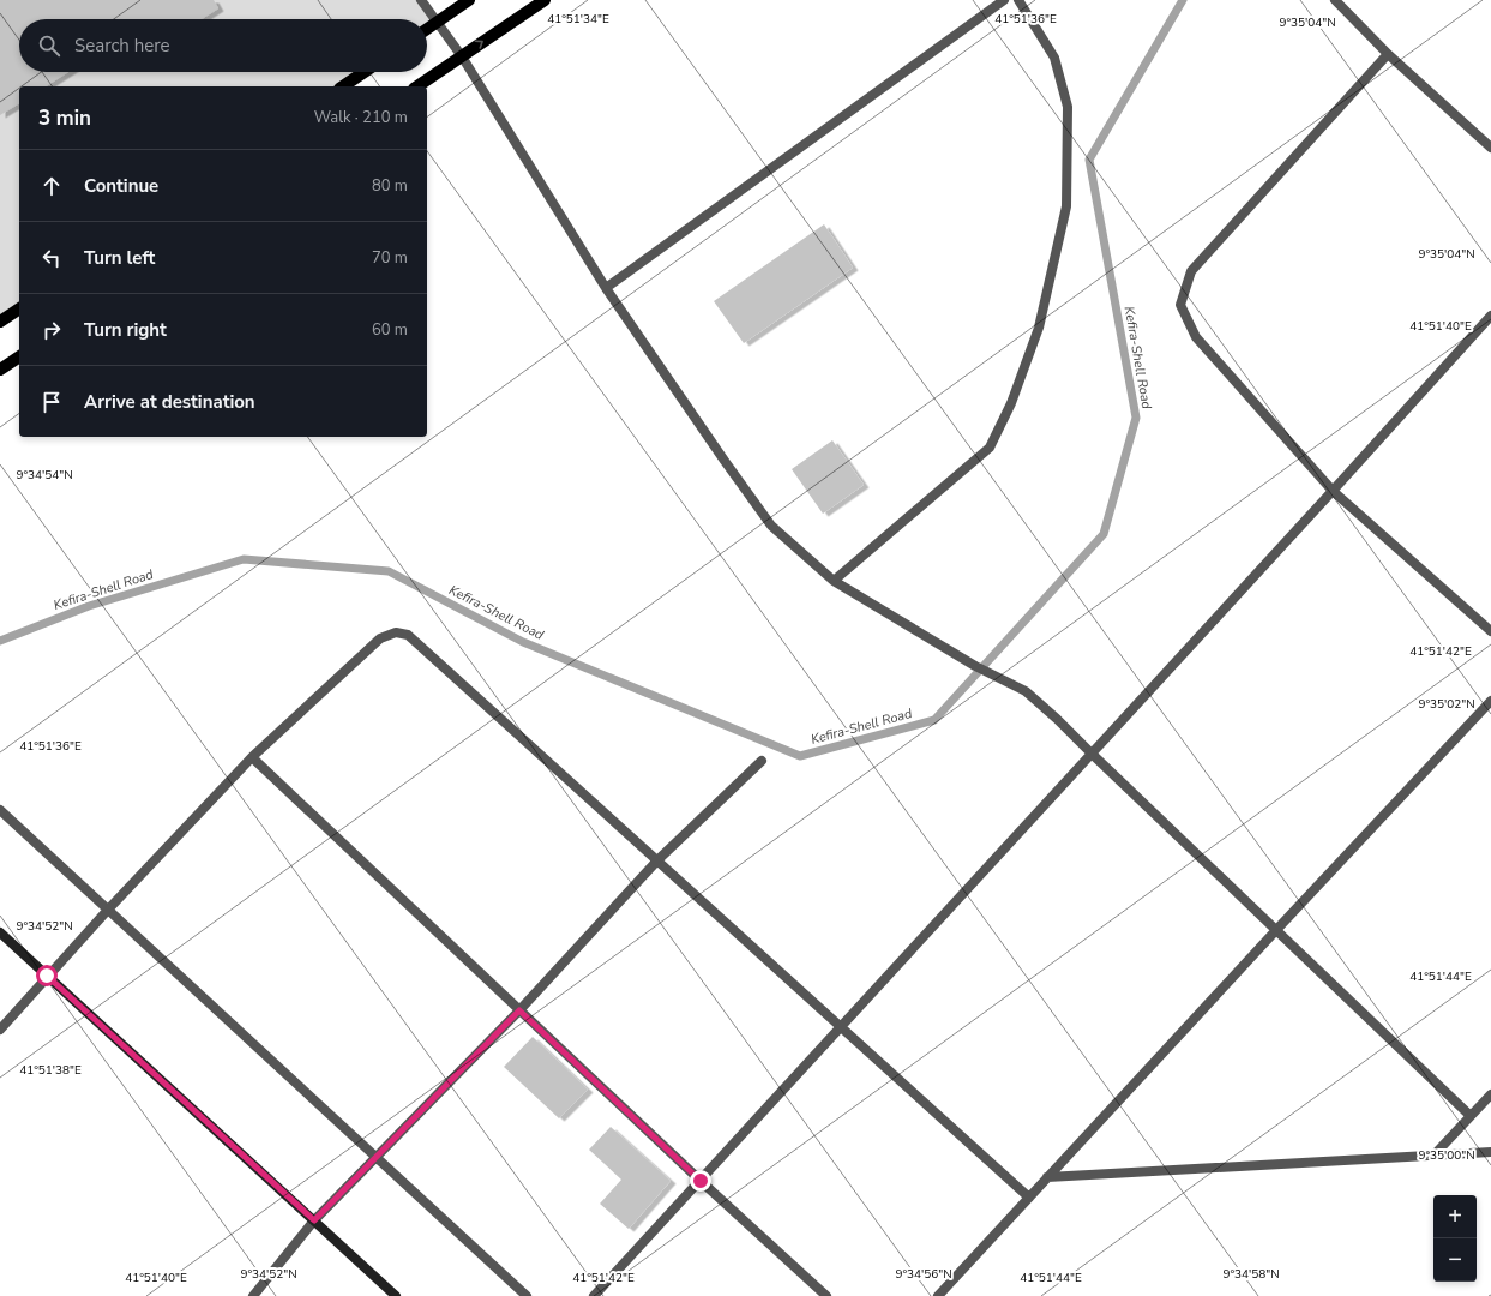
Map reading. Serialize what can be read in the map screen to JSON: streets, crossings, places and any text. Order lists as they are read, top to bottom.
{
  "water": ["Kefira-Shell Road"],
  "page": {
    "search": "Search here",
    "heading": ["3 min", "Walk · 210 m"],
    "list": [
      ["Continue", "80 m"],
      ["Turn left", "70 m"],
      ["Turn right", "60 m"],
      "Arrive at destination"
    ],
    "map_buttons": ["+", "−"]
  },
  "coordinates": [
    "41°51'36\"E",
    "41°51'34\"E",
    "9°35'04\"N",
    "41°51'40\"E",
    "9°34'54\"N",
    "41°51'42\"E",
    "9°35'02\"N",
    "9°34'52\"N",
    "41°51'44\"E",
    "41°51'38\"E",
    "9°35'00\"N",
    "9°34'56\"N",
    "9°34'58\"N"
  ]
}
